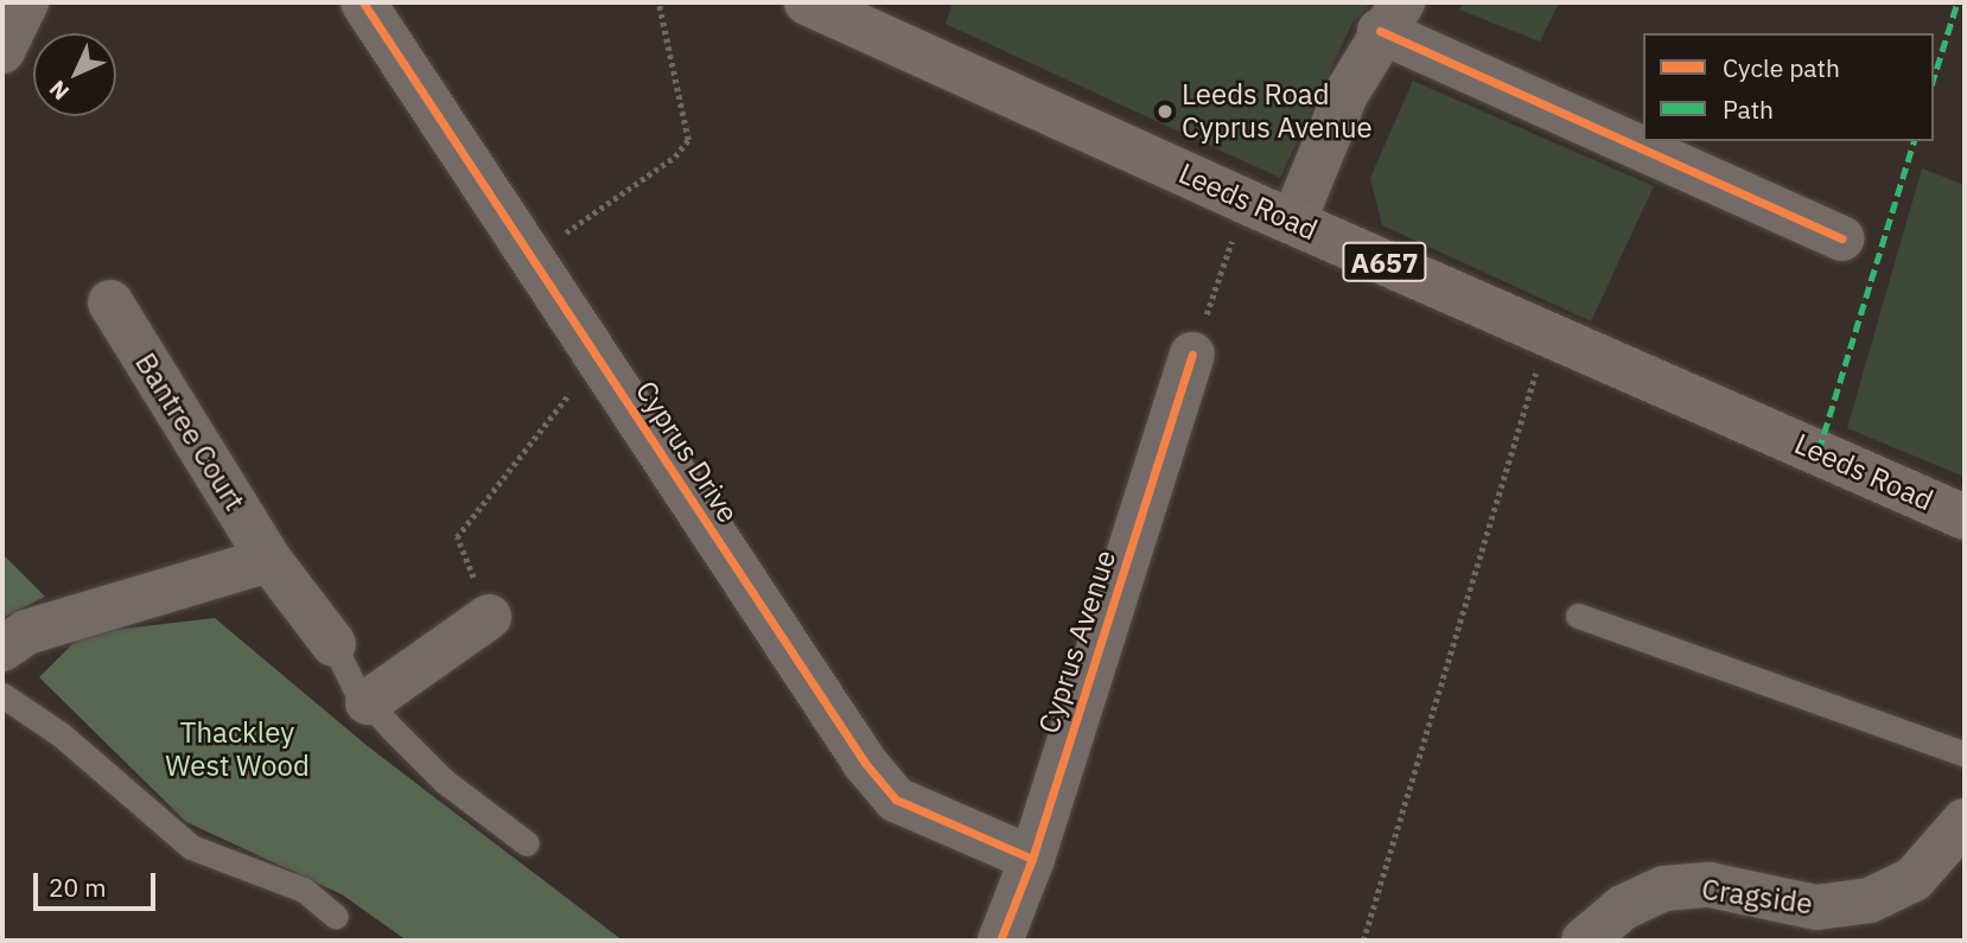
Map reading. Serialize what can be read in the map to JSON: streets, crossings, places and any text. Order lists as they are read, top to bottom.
{
  "streets": {
    "main road": ["Leeds Road", "A657"],
    "street": [
      "Bantree Court",
      "Cyprus Drive",
      "Cyprus Avenue",
      "Cragside"
    ]
  },
  "crossings": [
    ["Cyprus Drive", "Cyprus Avenue"]
  ],
  "parks": ["Thackley West Wood"],
  "places": ["Leeds Road Cyprus Avenue"],
  "legend": ["Cycle path", "Path"],
  "scale_bar": "20 m",
  "north": "bottom left"
}
